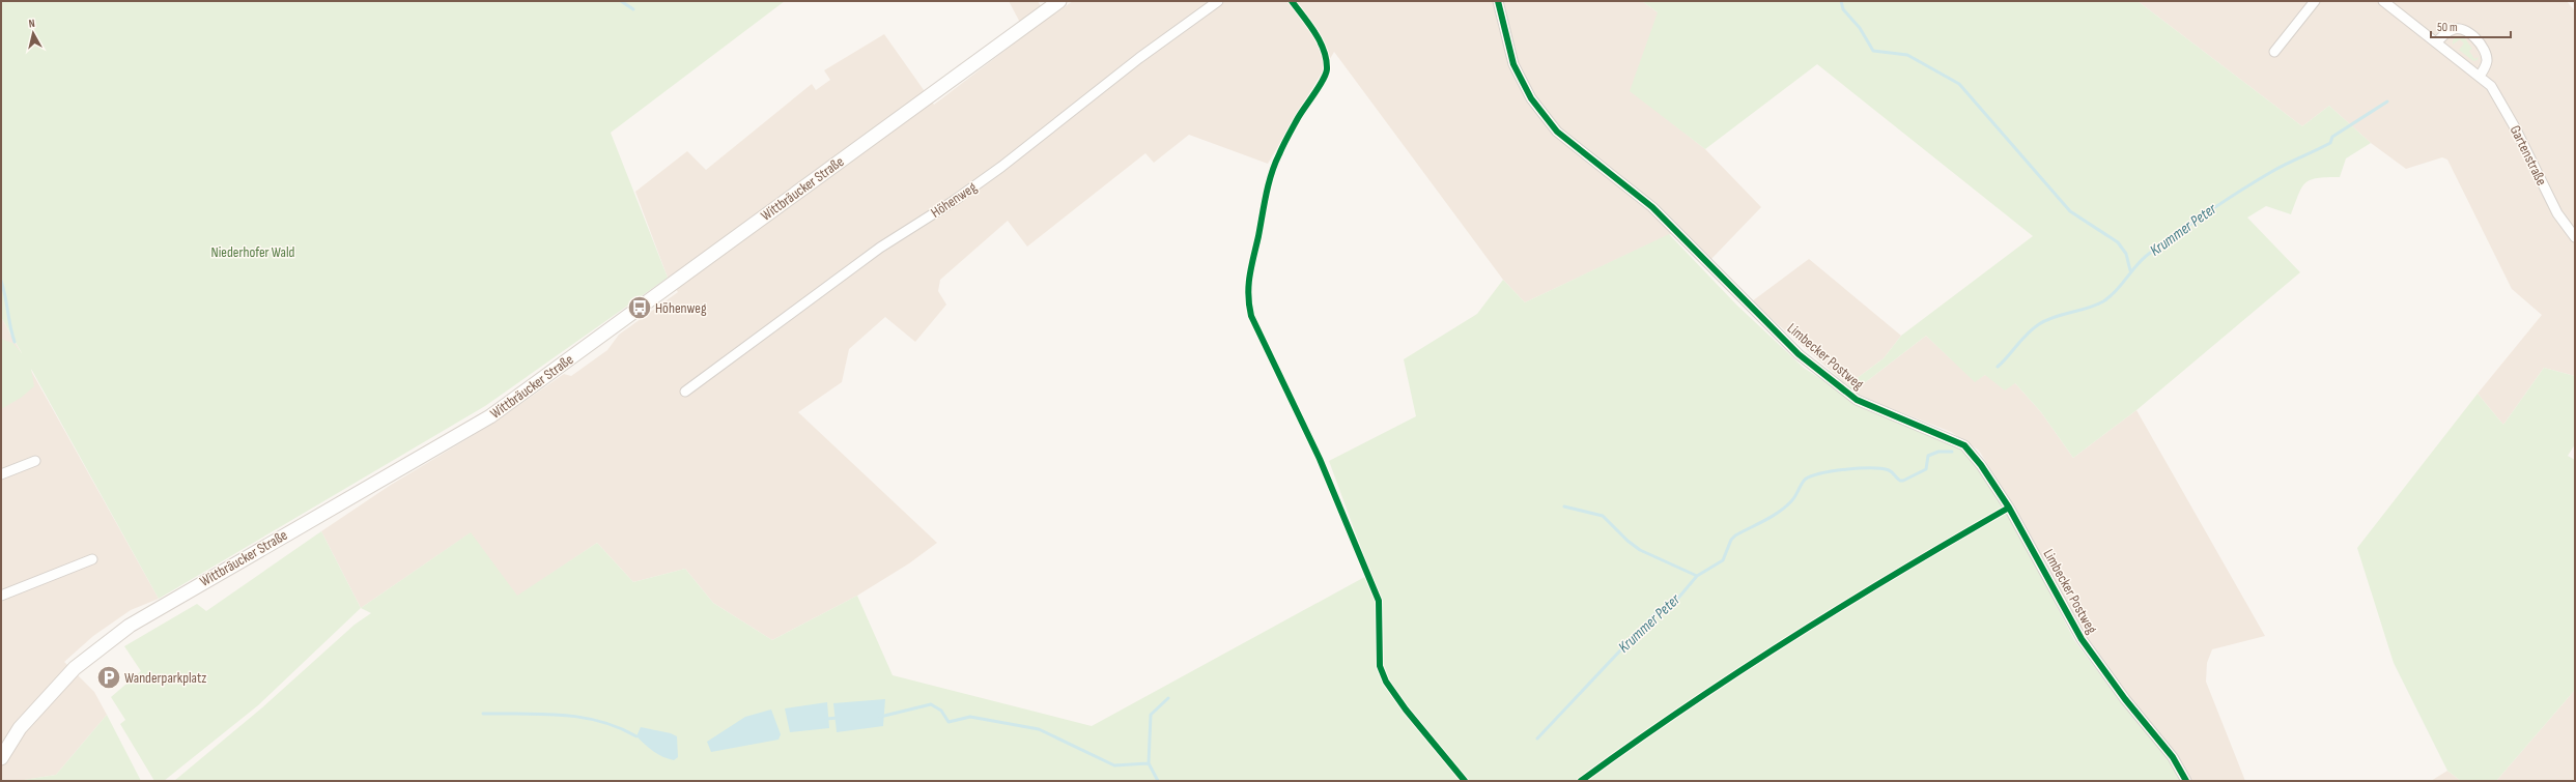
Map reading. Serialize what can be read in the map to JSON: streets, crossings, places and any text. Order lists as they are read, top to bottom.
{
  "streets": {
    "main road": ["Wittbräucker Straße"],
    "street": ["Gartenstraße", "Höhenweg", "Limbecker Postweg"]
  },
  "water": ["Krummer Peter"],
  "parks": ["Niederhofer Wald"],
  "places": {
    "bus stop": ["Höhenweg"],
    "parking": ["Wanderparkplatz"]
  },
  "scale_bar": "50 m",
  "north": "top"
}
